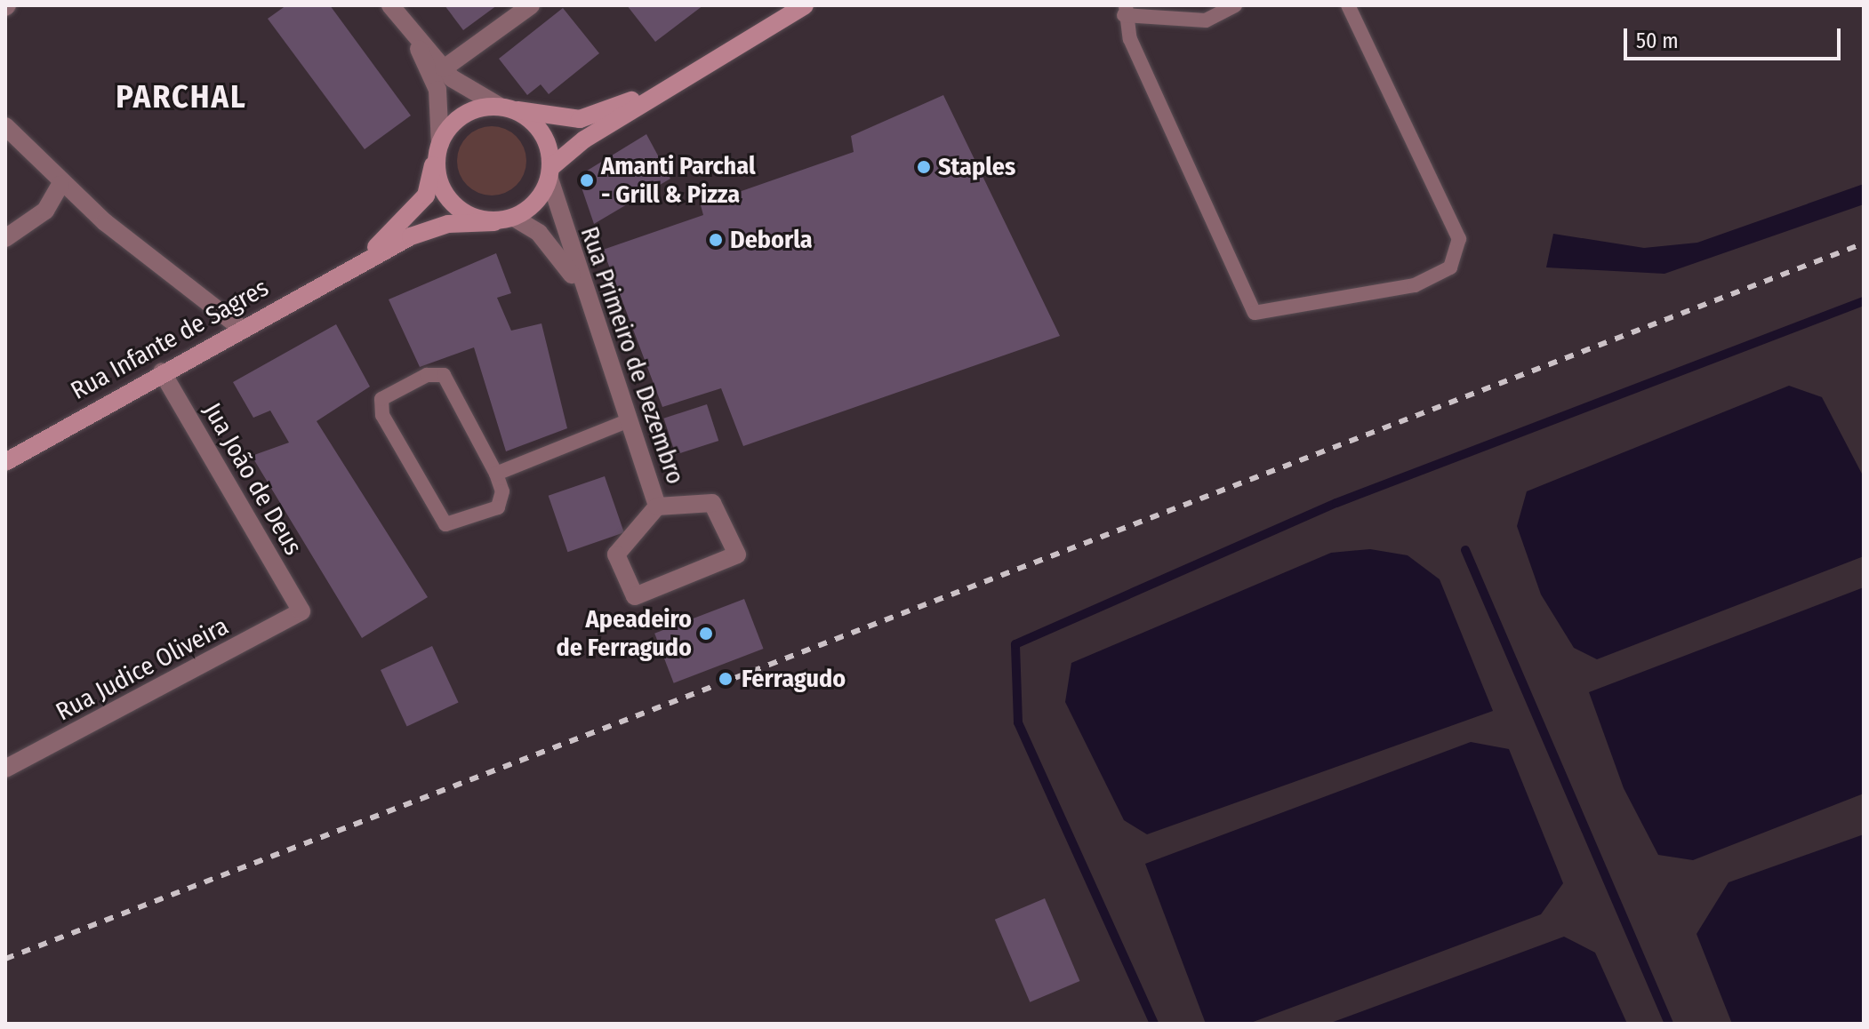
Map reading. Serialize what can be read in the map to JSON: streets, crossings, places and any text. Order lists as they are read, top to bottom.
{
  "streets": {
    "main road": ["Rua Infante de Sagres"],
    "street": ["Rua Primeiro de Dezembro", "Jua João de Deus", "Rua Judice Oliveira"]
  },
  "crossings": [
    ["Rua Infante de Sagres", "Jua João de Deus"],
    ["Jua João de Deus", "Rua Judice Oliveira"]
  ],
  "districts": ["PARCHAL"],
  "places": [
    "Staples",
    "Amanti Parchal - Grill & Pizza",
    "Deborla",
    "Apeadeiro de Ferragudo",
    "Ferragudo"
  ],
  "scale_bar": "50 m"
}
